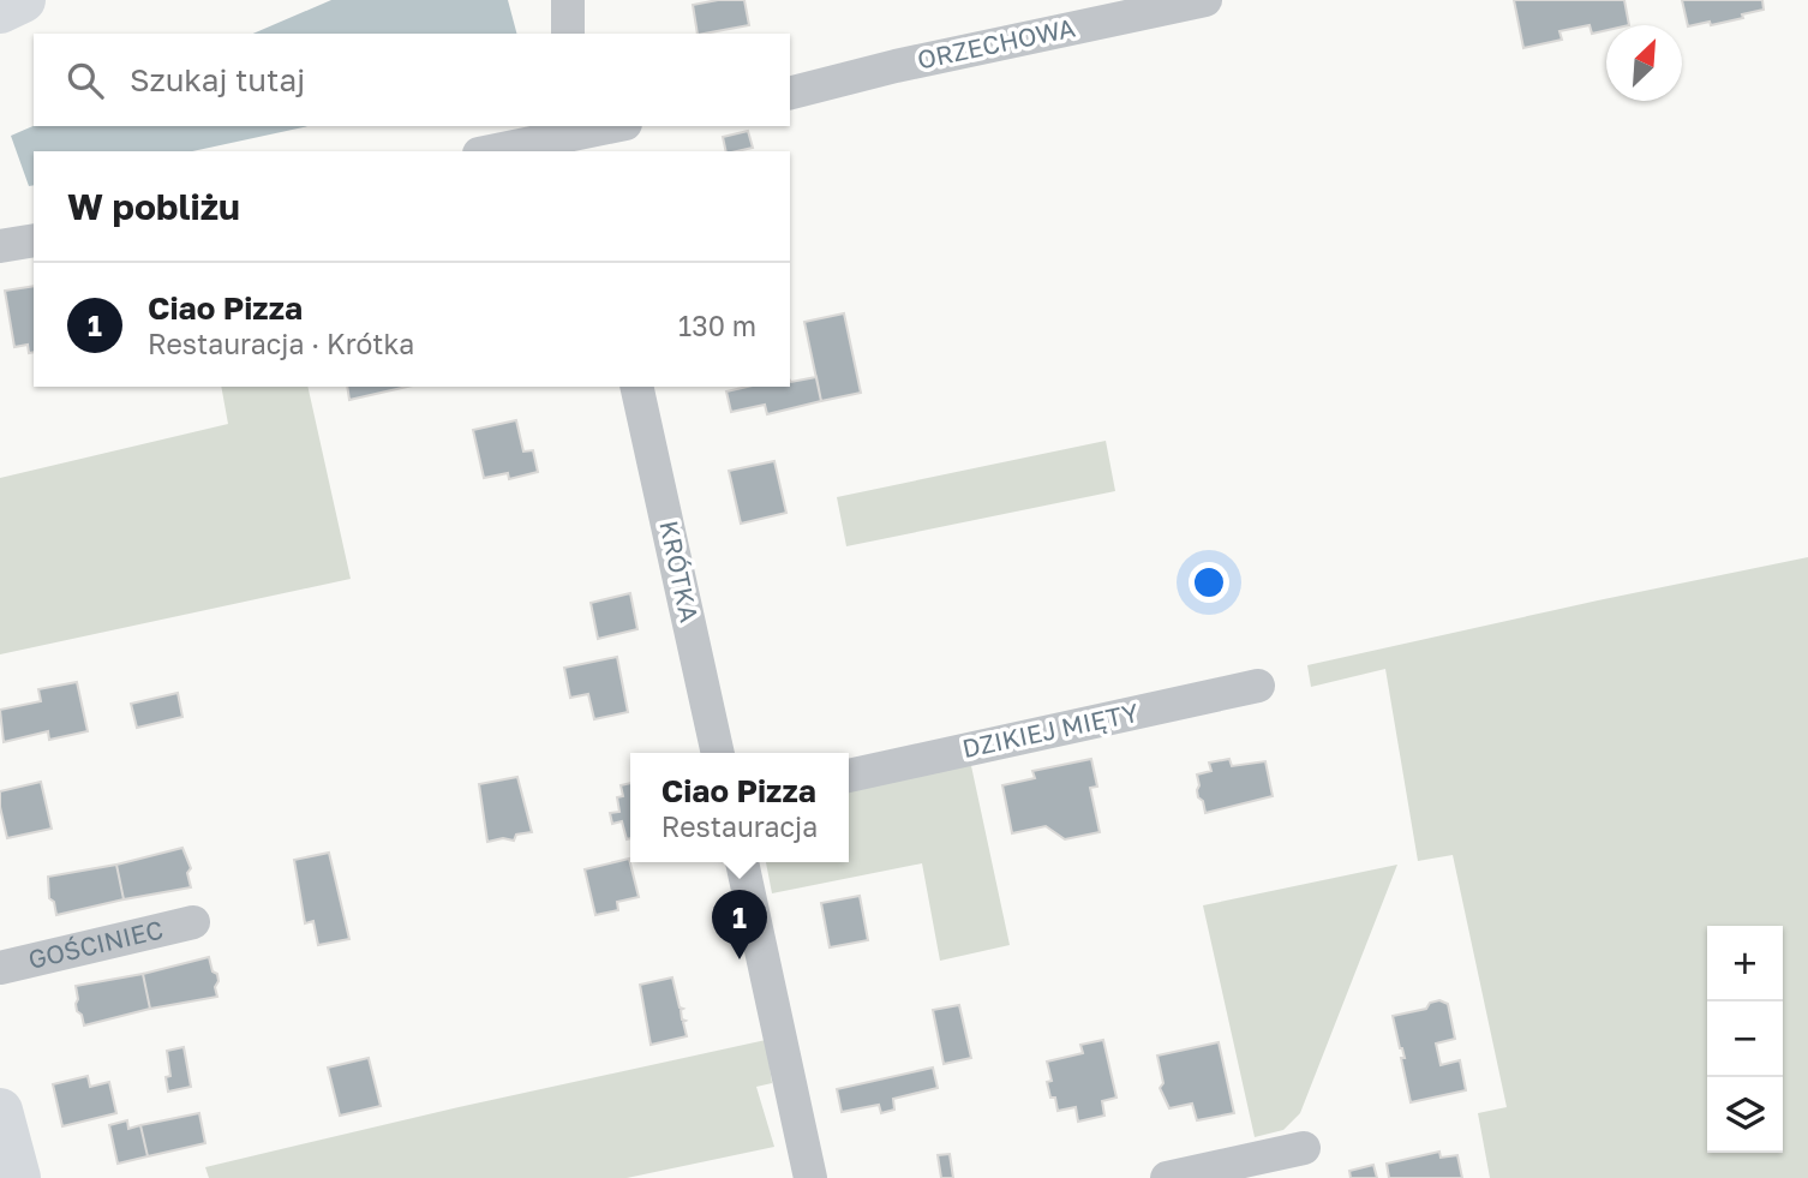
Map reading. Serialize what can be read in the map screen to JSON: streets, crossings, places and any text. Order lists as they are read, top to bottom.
{
  "streets": {
    "street": [
      "ORZECHOWA",
      "KRÓTKA",
      "DZIKIEJ MIĘTY",
      "GOŚCINIEC"
    ]
  },
  "north": "top right",
  "page": {
    "search": "Szukaj tutaj",
    "heading": "W pobliżu",
    "list": [
      {
        "mark": "1",
        "name": "Ciao Pizza",
        "note": "Restauracja · Krótka",
        "value": "130 m"
      }
    ],
    "popup": ["Ciao Pizza", "Restauracja"],
    "pins": "1",
    "map_buttons": ["+", "−"]
  }
}
